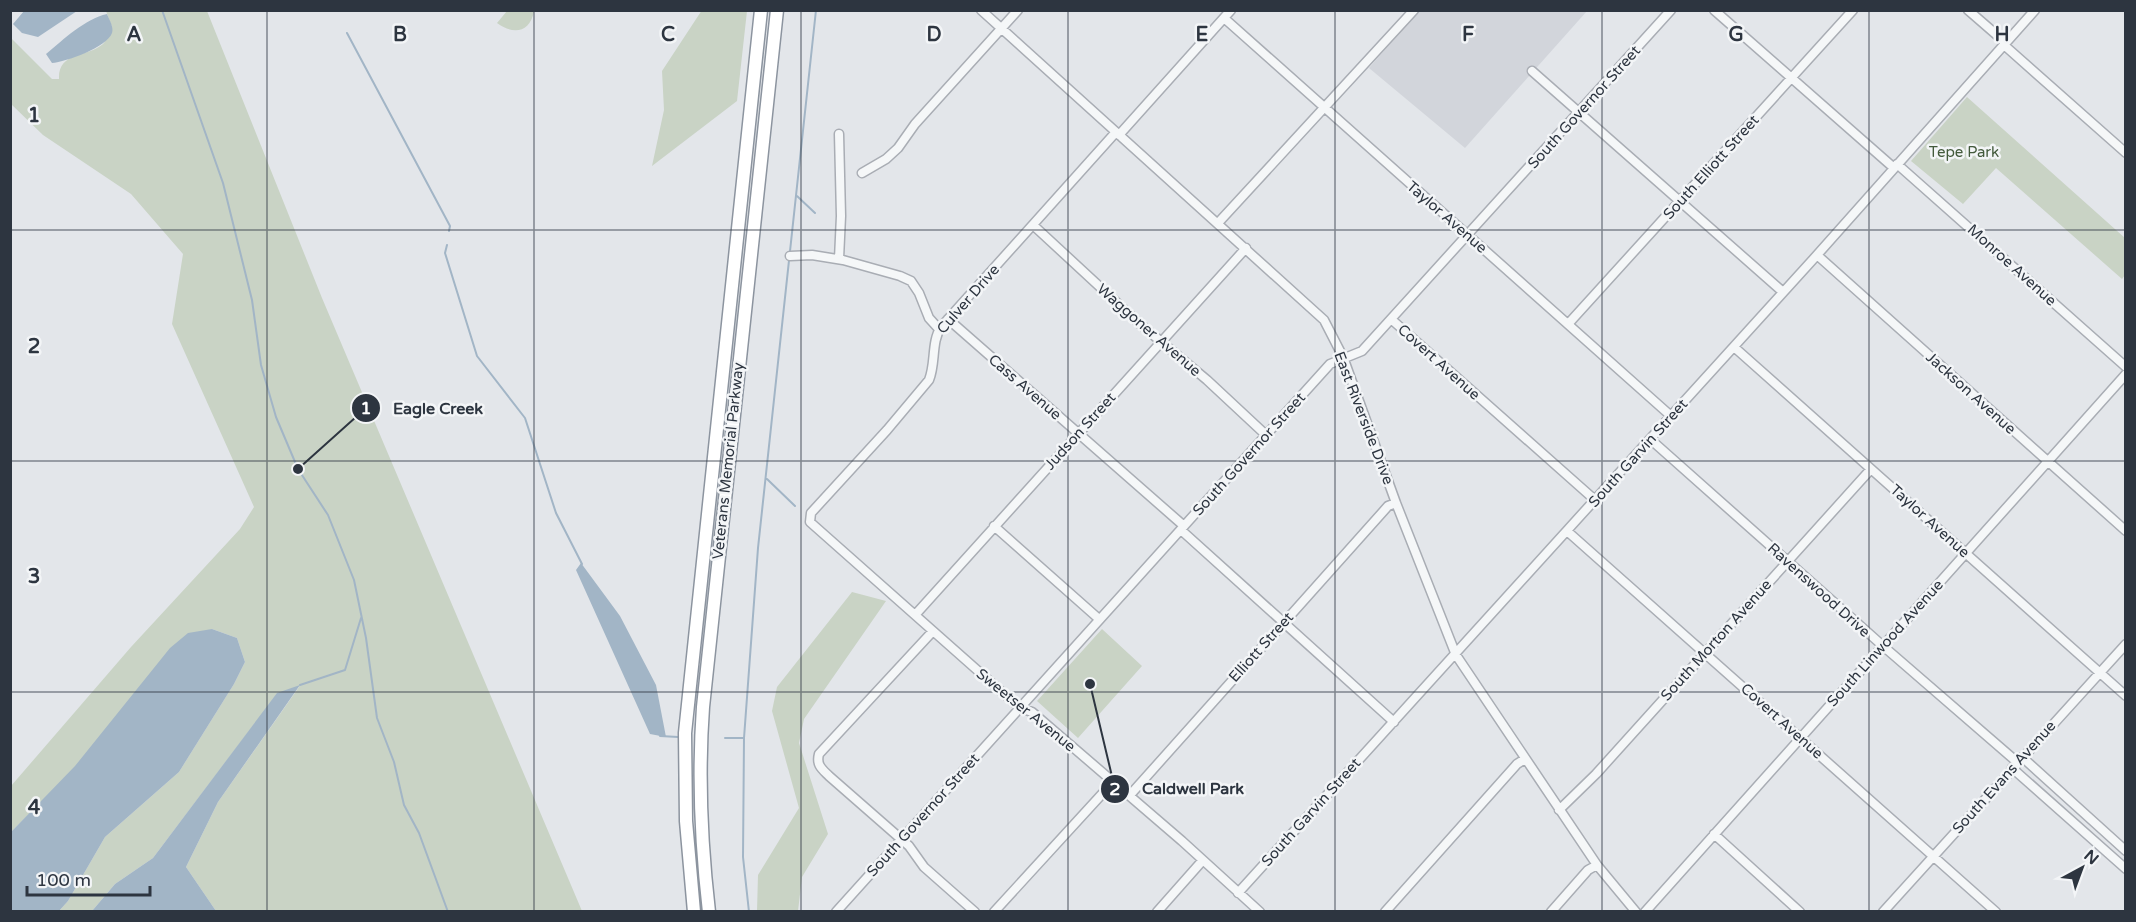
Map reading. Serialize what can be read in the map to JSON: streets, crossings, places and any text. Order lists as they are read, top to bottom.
{
  "streets": {
    "highway": ["Veterans Memorial Parkway"],
    "street": [
      "South Governor Street",
      "South Elliott Street",
      "Taylor Avenue",
      "Monroe Avenue",
      "Culver Drive",
      "Waggoner Avenue",
      "Covert Avenue",
      "Cass Avenue",
      "Jackson Avenue",
      "East Riverside Drive",
      "Judson Street",
      "South Garvin Street",
      "Ravenswood Drive",
      "South Morton Avenue",
      "South Linwood Avenue",
      "Elliott Street",
      "Sweetser Avenue",
      "South Evans Avenue"
    ]
  },
  "crossings": [
    ["South Governor Street", "Taylor Avenue"],
    ["South Governor Street", "Waggoner Avenue"],
    ["South Governor Street", "Covert Avenue"],
    ["South Governor Street", "Cass Avenue"],
    ["South Governor Street", "East Riverside Drive"],
    ["South Governor Street", "Sweetser Avenue"],
    ["South Elliott Street", "Taylor Avenue"],
    ["South Elliott Street", "Monroe Avenue"],
    ["Taylor Avenue", "Culver Drive"],
    ["Taylor Avenue", "South Garvin Street"],
    ["Taylor Avenue", "South Morton Avenue"],
    ["Taylor Avenue", "South Linwood Avenue"],
    ["Taylor Avenue", "South Evans Avenue"],
    ["Monroe Avenue", "South Garvin Street"],
    ["Culver Drive", "Waggoner Avenue"],
    ["Culver Drive", "Cass Avenue"],
    ["Culver Drive", "East Riverside Drive"],
    ["Culver Drive", "Sweetser Avenue"],
    ["Waggoner Avenue", "Judson Street"],
    ["Covert Avenue", "South Garvin Street"],
    ["Covert Avenue", "South Morton Avenue"],
    ["Covert Avenue", "South Linwood Avenue"],
    ["Covert Avenue", "South Evans Avenue"],
    ["Cass Avenue", "Judson Street"],
    ["Cass Avenue", "South Garvin Street"],
    ["Cass Avenue", "Elliott Street"],
    ["Jackson Avenue", "South Garvin Street"],
    ["Jackson Avenue", "South Linwood Avenue"],
    ["East Riverside Drive", "Judson Street"],
    ["East Riverside Drive", "South Garvin Street"],
    ["East Riverside Drive", "South Morton Avenue"],
    ["East Riverside Drive", "Elliott Street"],
    ["Judson Street", "Sweetser Avenue"],
    ["South Garvin Street", "Ravenswood Drive"],
    ["South Garvin Street", "Sweetser Avenue"],
    ["Ravenswood Drive", "South Morton Avenue"],
    ["Ravenswood Drive", "South Linwood Avenue"],
    ["Ravenswood Drive", "South Evans Avenue"],
    ["Elliott Street", "Sweetser Avenue"]
  ],
  "parks": ["Tepe Park"],
  "places": ["Eagle Creek", "Caldwell Park"],
  "scale_bar": "100 m",
  "north": "top right",
  "grid": {
    "columns": [
      "A",
      "B",
      "C",
      "D",
      "E",
      "F",
      "G",
      "H"
    ],
    "rows": [
      "1",
      "2",
      "3",
      "4"
    ]
  }
}
